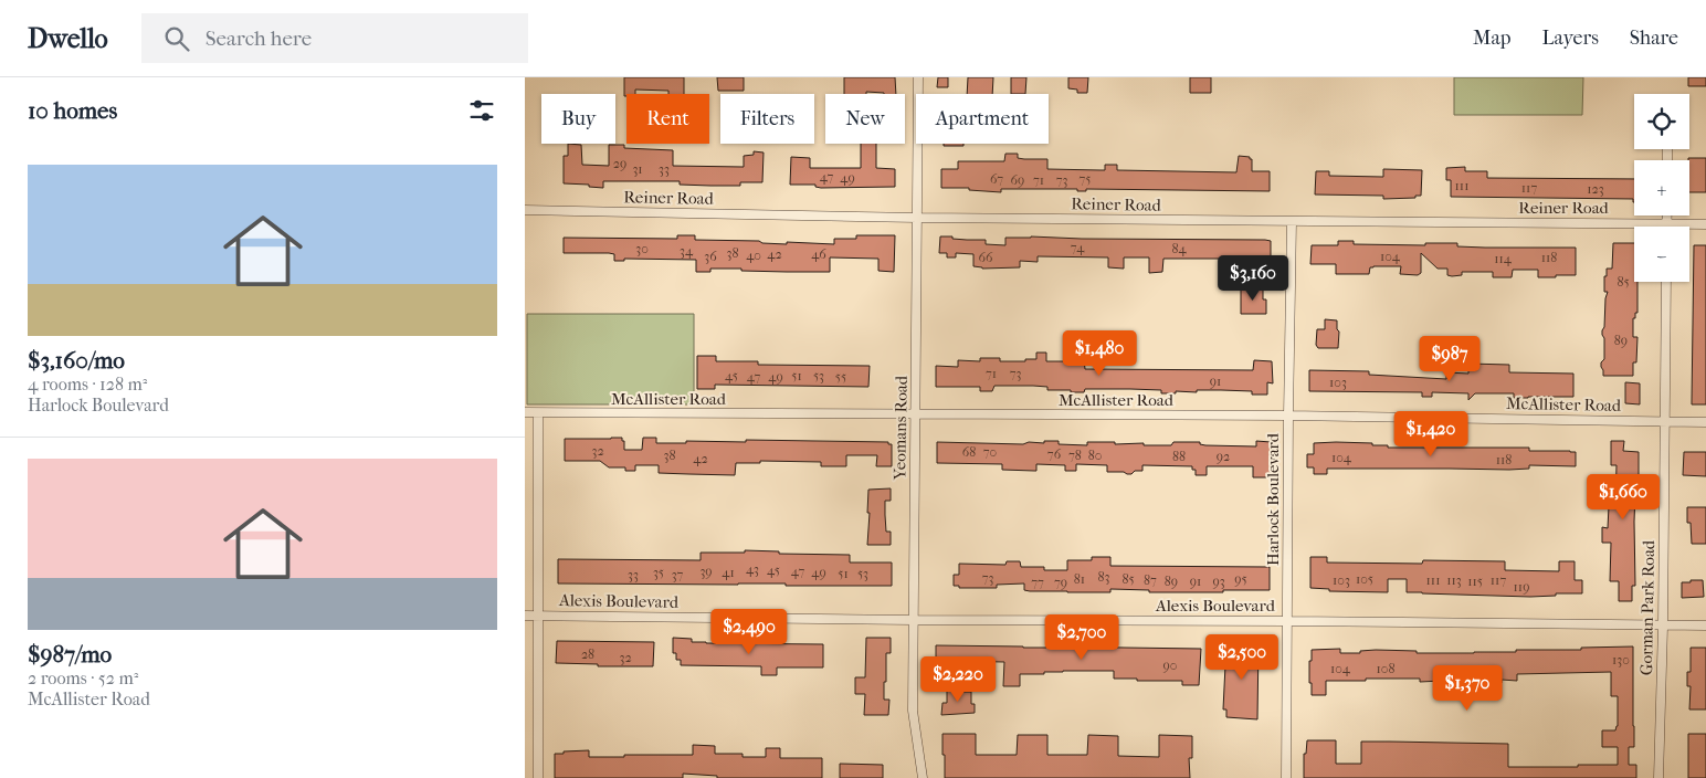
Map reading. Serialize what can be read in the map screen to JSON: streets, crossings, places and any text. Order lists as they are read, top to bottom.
{
  "streets": {
    "street": [
      "Reiner Road",
      "McAllister Road",
      "Yeomans Road",
      "Harlock Boulevard",
      "Alexis Boulevard",
      "Gorman Park Road"
    ]
  },
  "crossings": [
    ["Reiner Road", "Yeomans Road"],
    ["Reiner Road", "Harlock Boulevard"],
    ["McAllister Road", "Yeomans Road"],
    ["McAllister Road", "Harlock Boulevard"],
    ["McAllister Road", "Gorman Park Road"],
    ["Yeomans Road", "Alexis Boulevard"],
    ["Harlock Boulevard", "Alexis Boulevard"],
    ["Alexis Boulevard", "Gorman Park Road"]
  ],
  "house_numbers": [
    "29",
    "31",
    "33",
    "47",
    "49",
    "67",
    "75",
    "69",
    "71",
    "73",
    "111",
    "117",
    "123",
    "74",
    "30",
    "84",
    "34",
    "38",
    "42",
    "46",
    "40",
    "36",
    "104",
    "66",
    "118",
    "114",
    "85",
    "89",
    "71",
    "73",
    "45",
    "51",
    "53",
    "47",
    "49",
    "55",
    "91",
    "103",
    "32",
    "68",
    "70",
    "76",
    "38",
    "78",
    "80",
    "88",
    "92",
    "104",
    "42",
    "118",
    "43",
    "45",
    "39",
    "47",
    "35",
    "41",
    "49",
    "51",
    "53",
    "33",
    "37",
    "83",
    "73",
    "81",
    "85",
    "95",
    "105",
    "87",
    "103",
    "111",
    "113",
    "117",
    "89",
    "91",
    "93",
    "115",
    "77",
    "79",
    "119",
    "28",
    "32",
    "130",
    "90",
    "104",
    "108"
  ],
  "page": {
    "header": "Dwello",
    "search": "Search here",
    "nav": ["Map", "Layers", "Share"],
    "heading": "10 homes",
    "map_buttons": ["+", "−"],
    "chip": [
      "Buy",
      "Rent",
      "Filters",
      "New",
      "Apartment"
    ],
    "list": [
      {
        "name": "$3,160/mo",
        "note": "4 rooms · 128 m² · Harlock Boulevard"
      },
      {
        "name": "$987/mo",
        "note": "2 rooms · 52 m² · McAllister Road"
      }
    ],
    "price": [
      "$3,160",
      "$1,480",
      "$987",
      "$1,420",
      "$1,660",
      "$2,490",
      "$2,700",
      "$2,500",
      "$2,220",
      "$1,370"
    ]
  }
}
